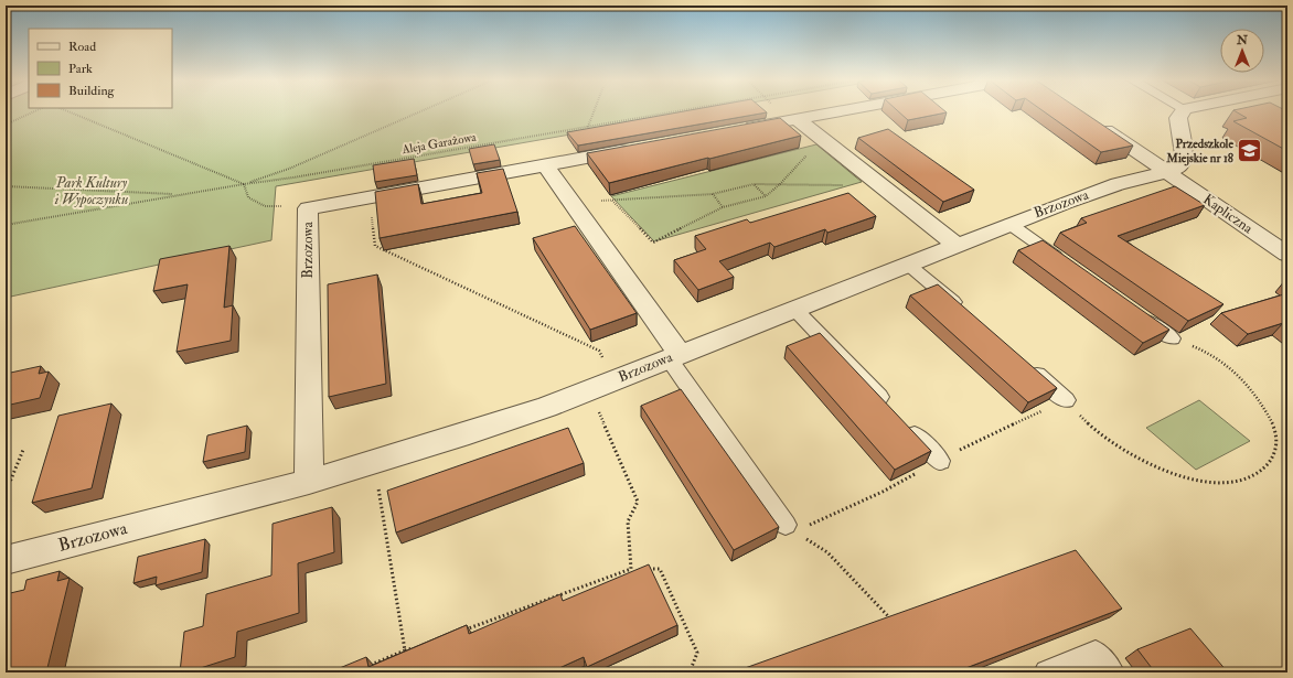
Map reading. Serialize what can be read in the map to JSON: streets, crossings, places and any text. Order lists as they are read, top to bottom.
{
  "streets": {
    "street": ["Brzozowa", "Kapliczna"],
    "path": ["Aleja Garażowa"]
  },
  "crossings": [
    ["Brzozowa", "Kapliczna"]
  ],
  "parks": ["Park Kultury i Wypoczynku"],
  "places": {
    "school or university": ["Przedszkole Miejskie nr 18"]
  },
  "legend": ["Road", "Park", "Building"],
  "north": "top"
}
